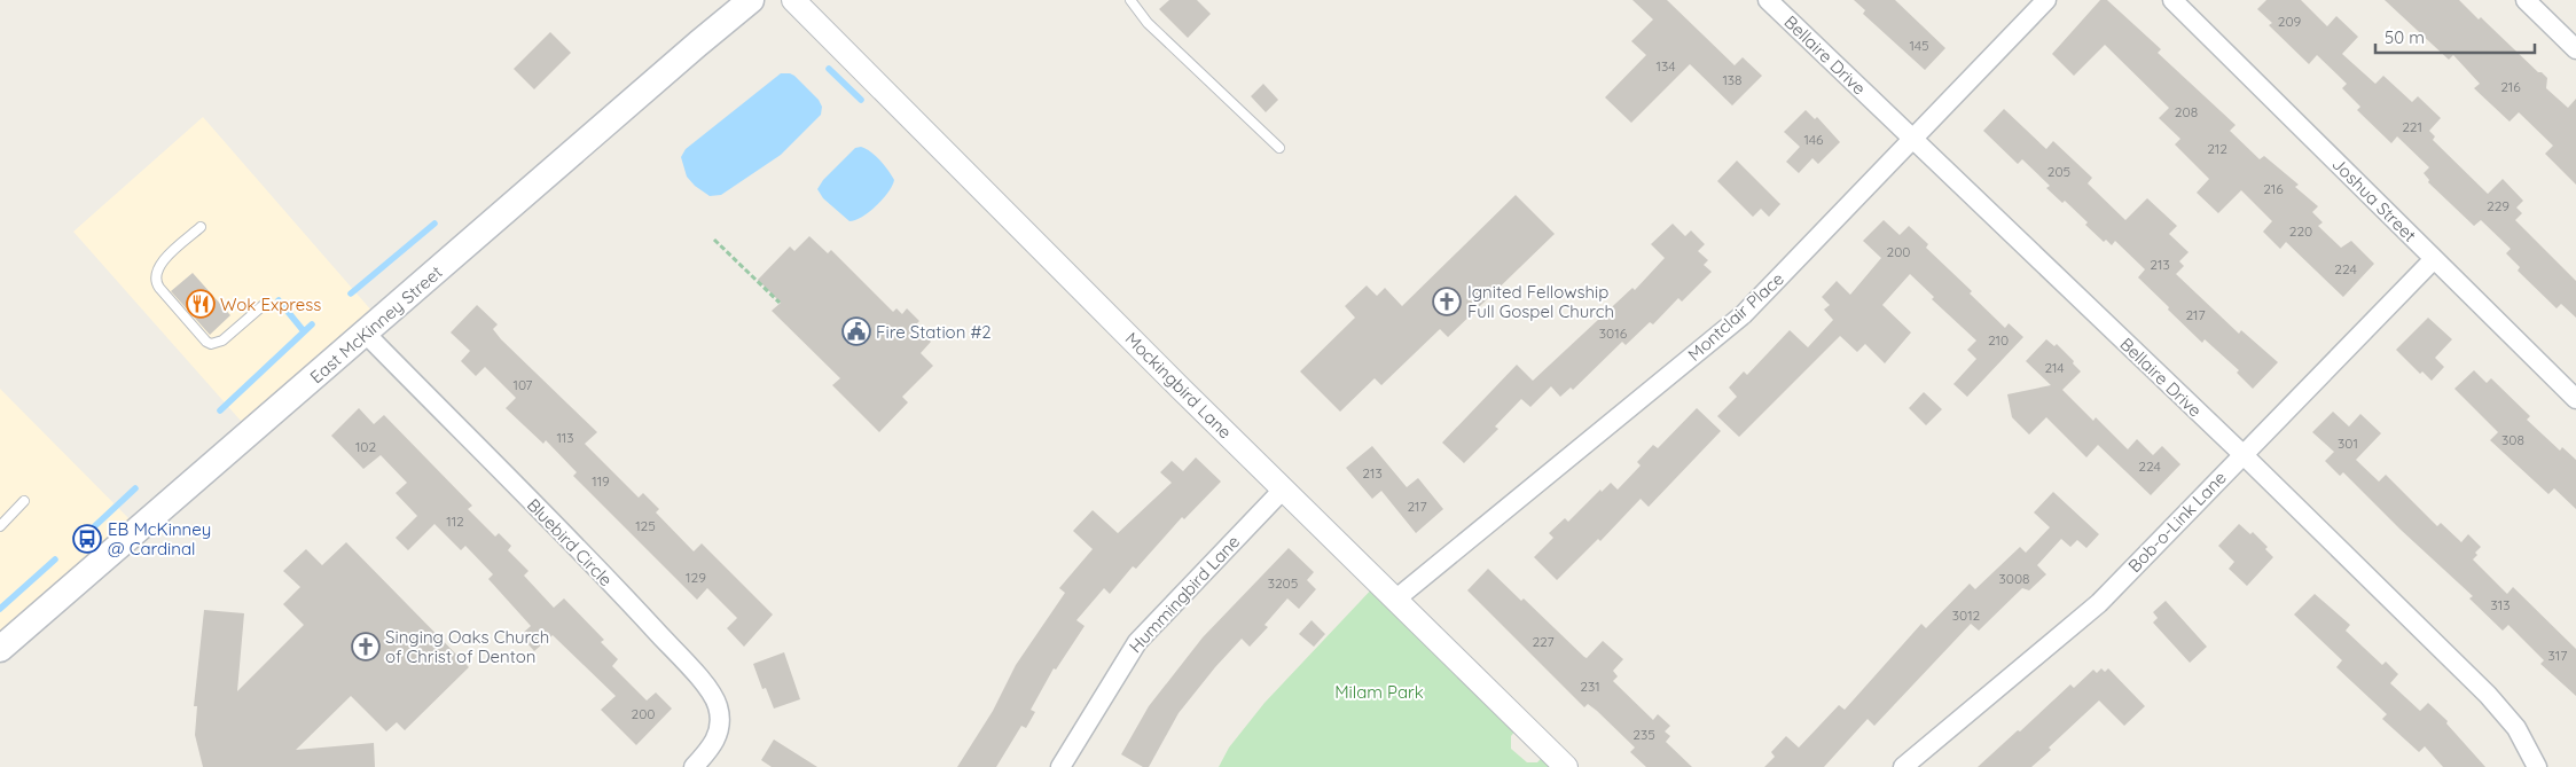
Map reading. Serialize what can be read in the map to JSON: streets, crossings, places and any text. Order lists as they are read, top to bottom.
{
  "streets": {
    "main road": ["East McKinney Street"],
    "street": [
      "Bellaire Drive",
      "Joshua Street",
      "Montclair Place",
      "Mockingbird Lane",
      "Bob-o-Link Lane",
      "Bluebird Circle",
      "Hummingbird Lane"
    ]
  },
  "crossings": [
    ["Bellaire Drive", "Montclair Place"],
    ["Bellaire Drive", "Bob-o-Link Lane"],
    ["Joshua Street", "Bob-o-Link Lane"],
    ["Montclair Place", "Mockingbird Lane"],
    ["East McKinney Street", "Bluebird Circle"],
    ["Mockingbird Lane", "Hummingbird Lane"]
  ],
  "parks": ["Milam Park"],
  "places": {
    "church": ["Ignited Fellowship Full Gospel Church", "Singing Oaks Church of Christ of Denton"],
    "restaurant": ["Wok Express"],
    "public building": ["Fire Station #2"],
    "bus stop": ["EB McKinney @ Cardinal"]
  },
  "house_numbers": [
    "209",
    "145",
    "134",
    "138",
    "216",
    "208",
    "221",
    "146",
    "212",
    "205",
    "216",
    "229",
    "220",
    "200",
    "213",
    "224",
    "217",
    "3016",
    "210",
    "214",
    "107",
    "113",
    "308",
    "301",
    "102",
    "224",
    "213",
    "119",
    "217",
    "112",
    "125",
    "129",
    "3008",
    "3205",
    "313",
    "3012",
    "227",
    "317",
    "231",
    "200",
    "235"
  ],
  "scale_bar": "50 m"
}
